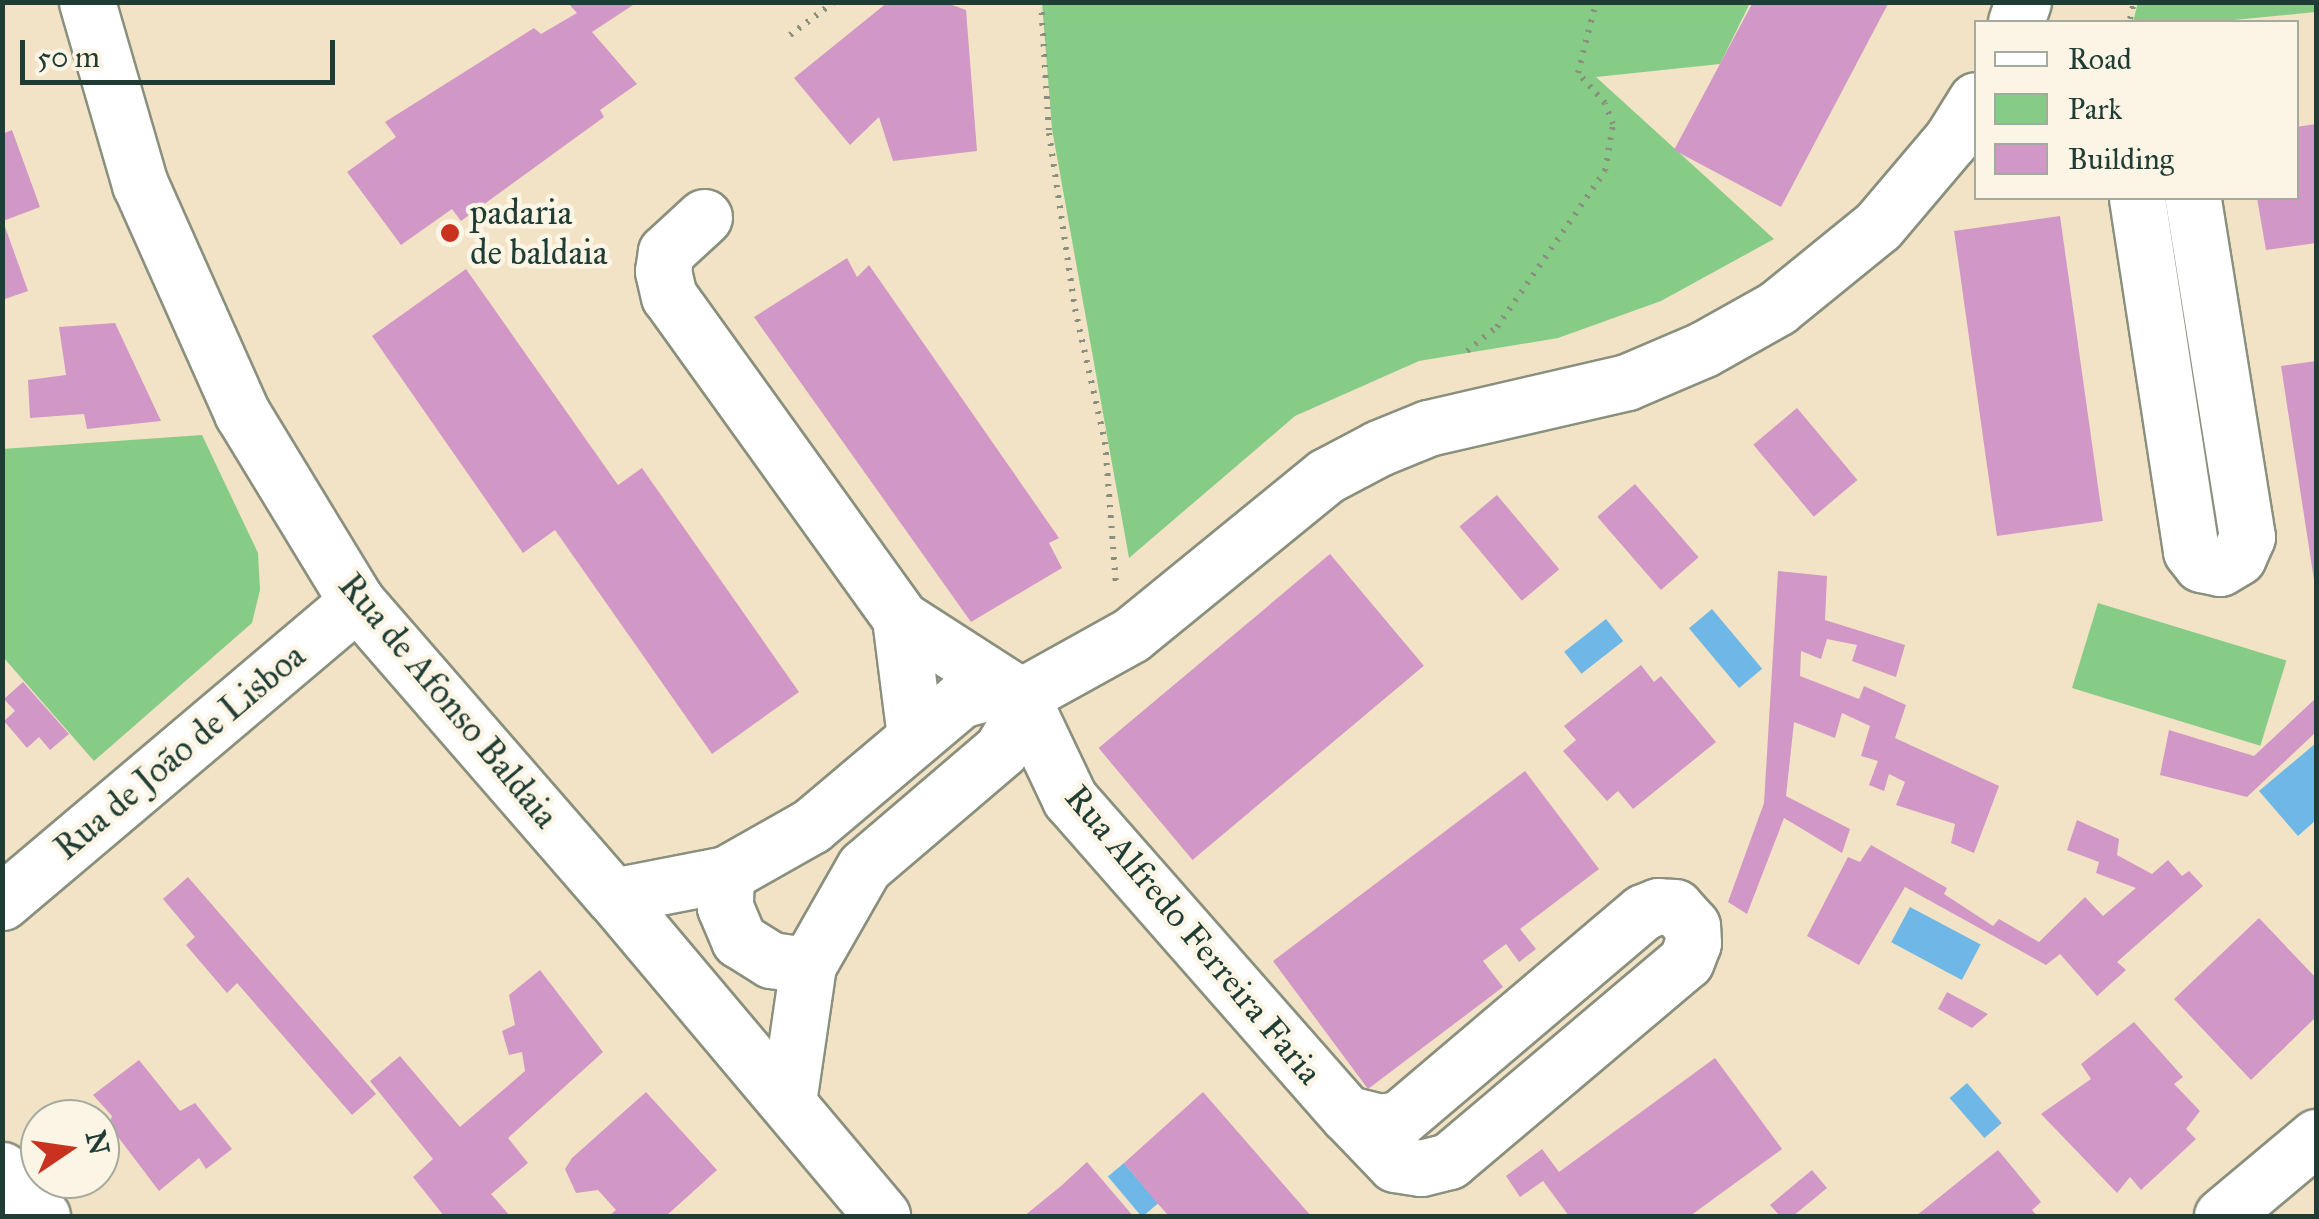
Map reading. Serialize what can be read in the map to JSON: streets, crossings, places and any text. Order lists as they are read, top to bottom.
{
  "streets": {
    "street": ["Rua de Afonso Baldaia", "Rua de João de Lisboa", "Rua Alfredo Ferreira Faria"]
  },
  "crossings": [
    ["Rua de Afonso Baldaia", "Rua de João de Lisboa"]
  ],
  "places": ["padaria de baldaia"],
  "legend": ["Road", "Park", "Building"],
  "scale_bar": "50 m",
  "north": "right"
}
